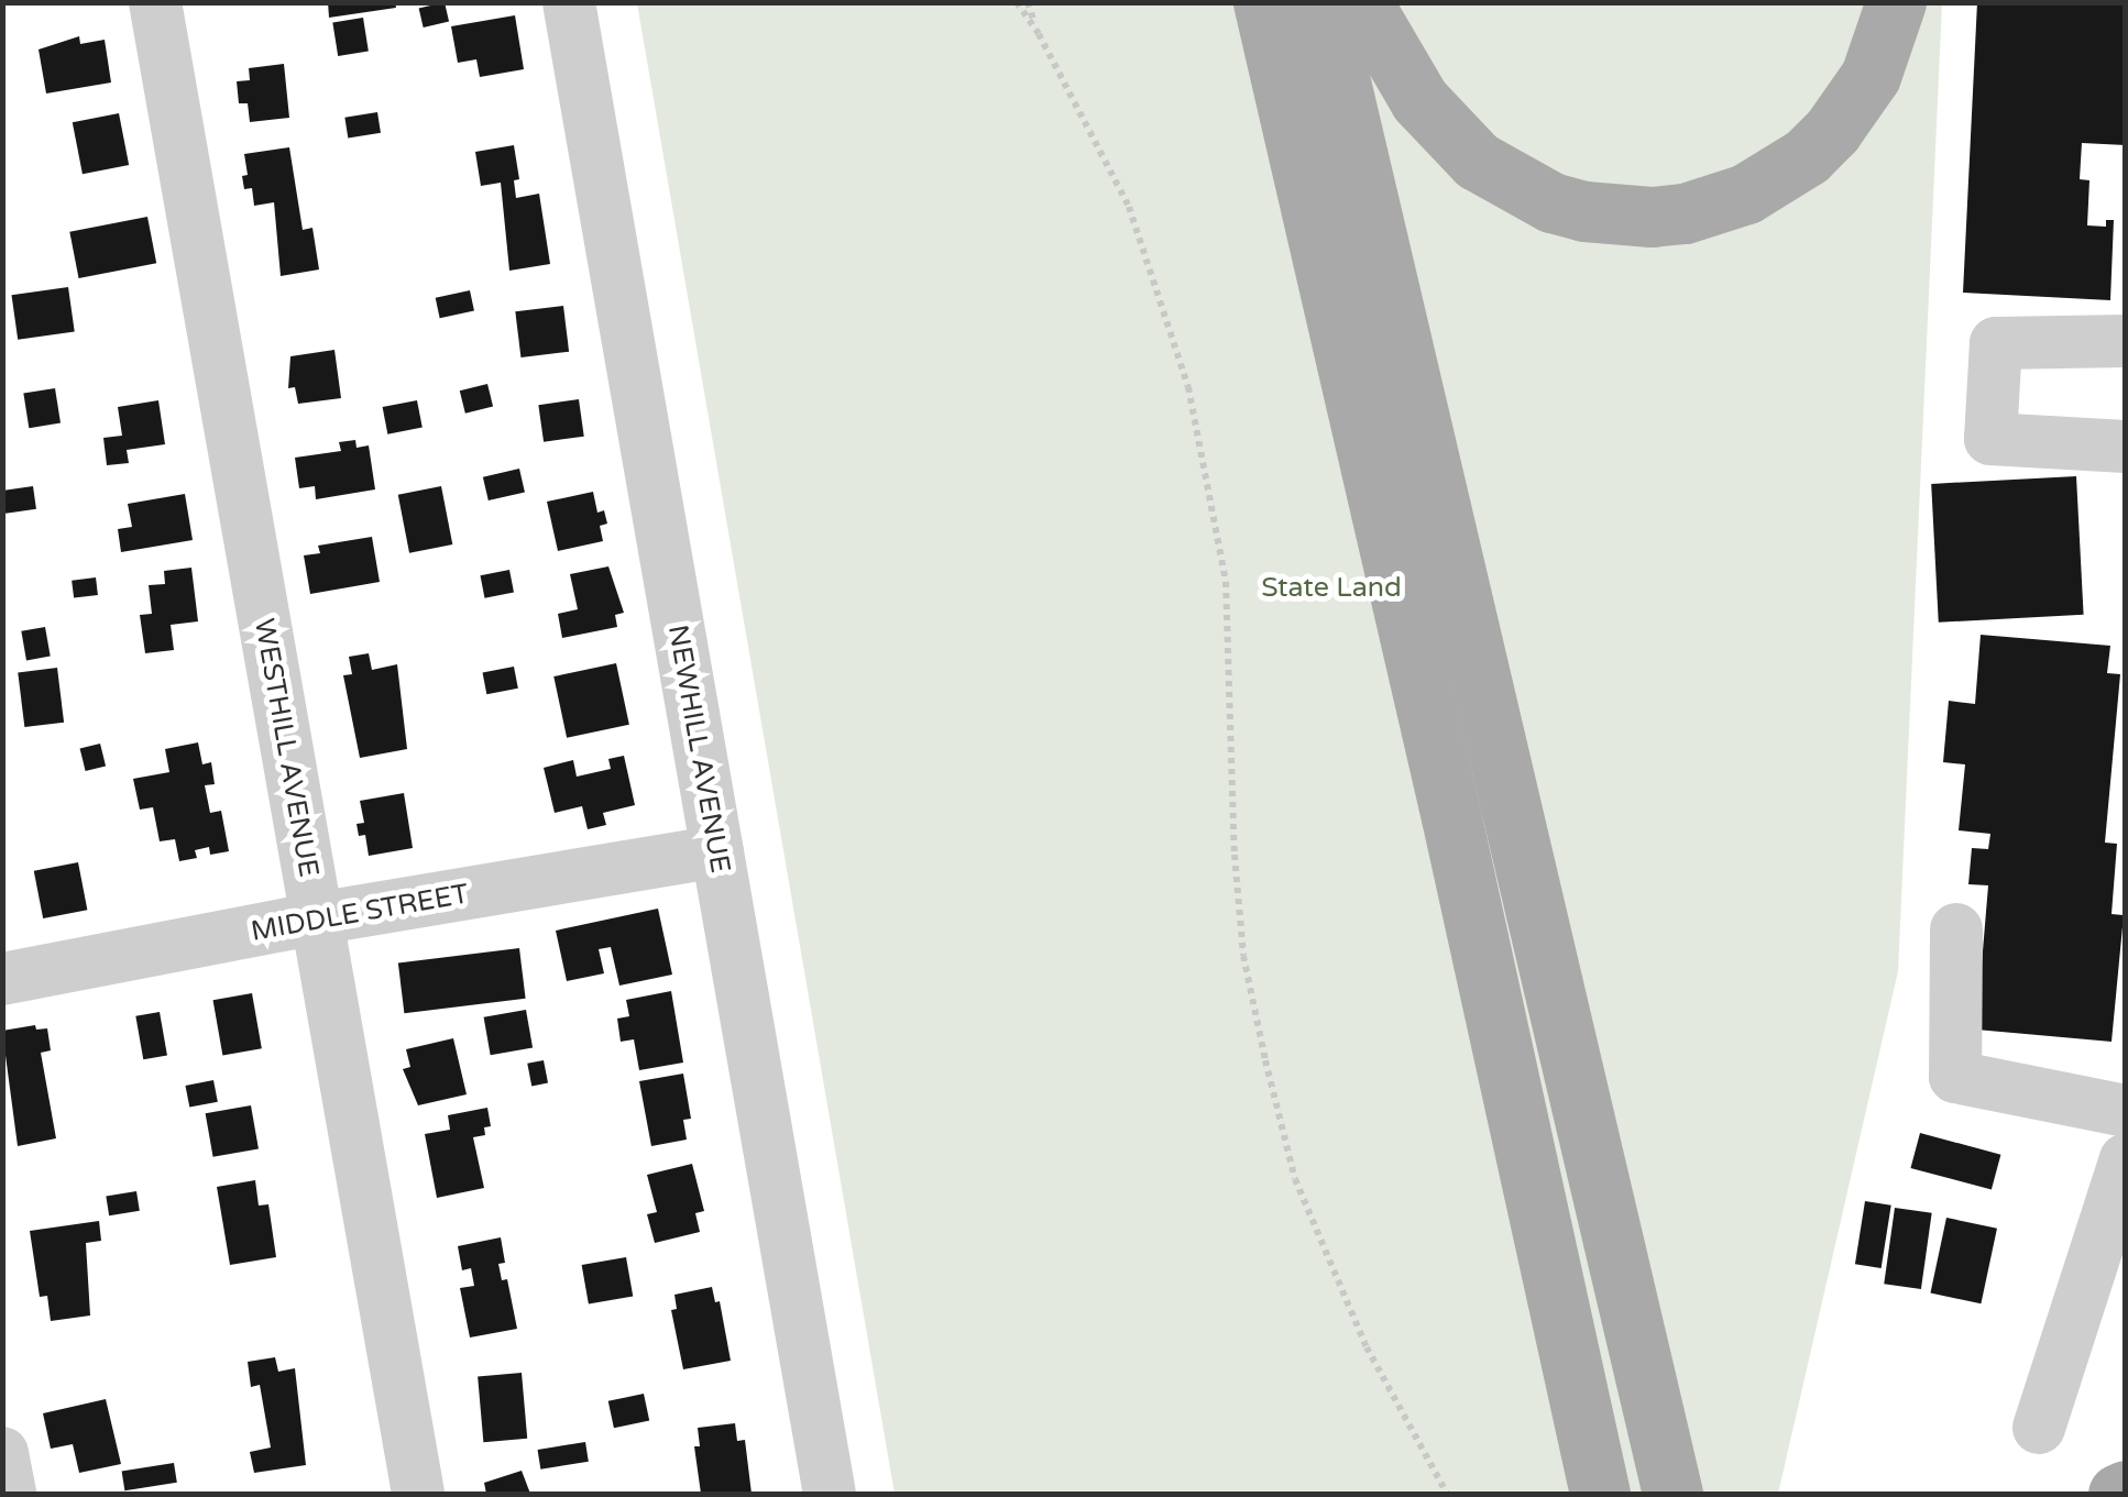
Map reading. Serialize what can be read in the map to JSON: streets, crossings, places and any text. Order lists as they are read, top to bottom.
{
  "streets": {
    "street": ["WESTHILL AVENUE", "NEWHILL AVENUE", "MIDDLE STREET"]
  },
  "crossings": [
    ["WESTHILL AVENUE", "MIDDLE STREET"],
    ["NEWHILL AVENUE", "MIDDLE STREET"]
  ],
  "parks": ["State Land"]
}
